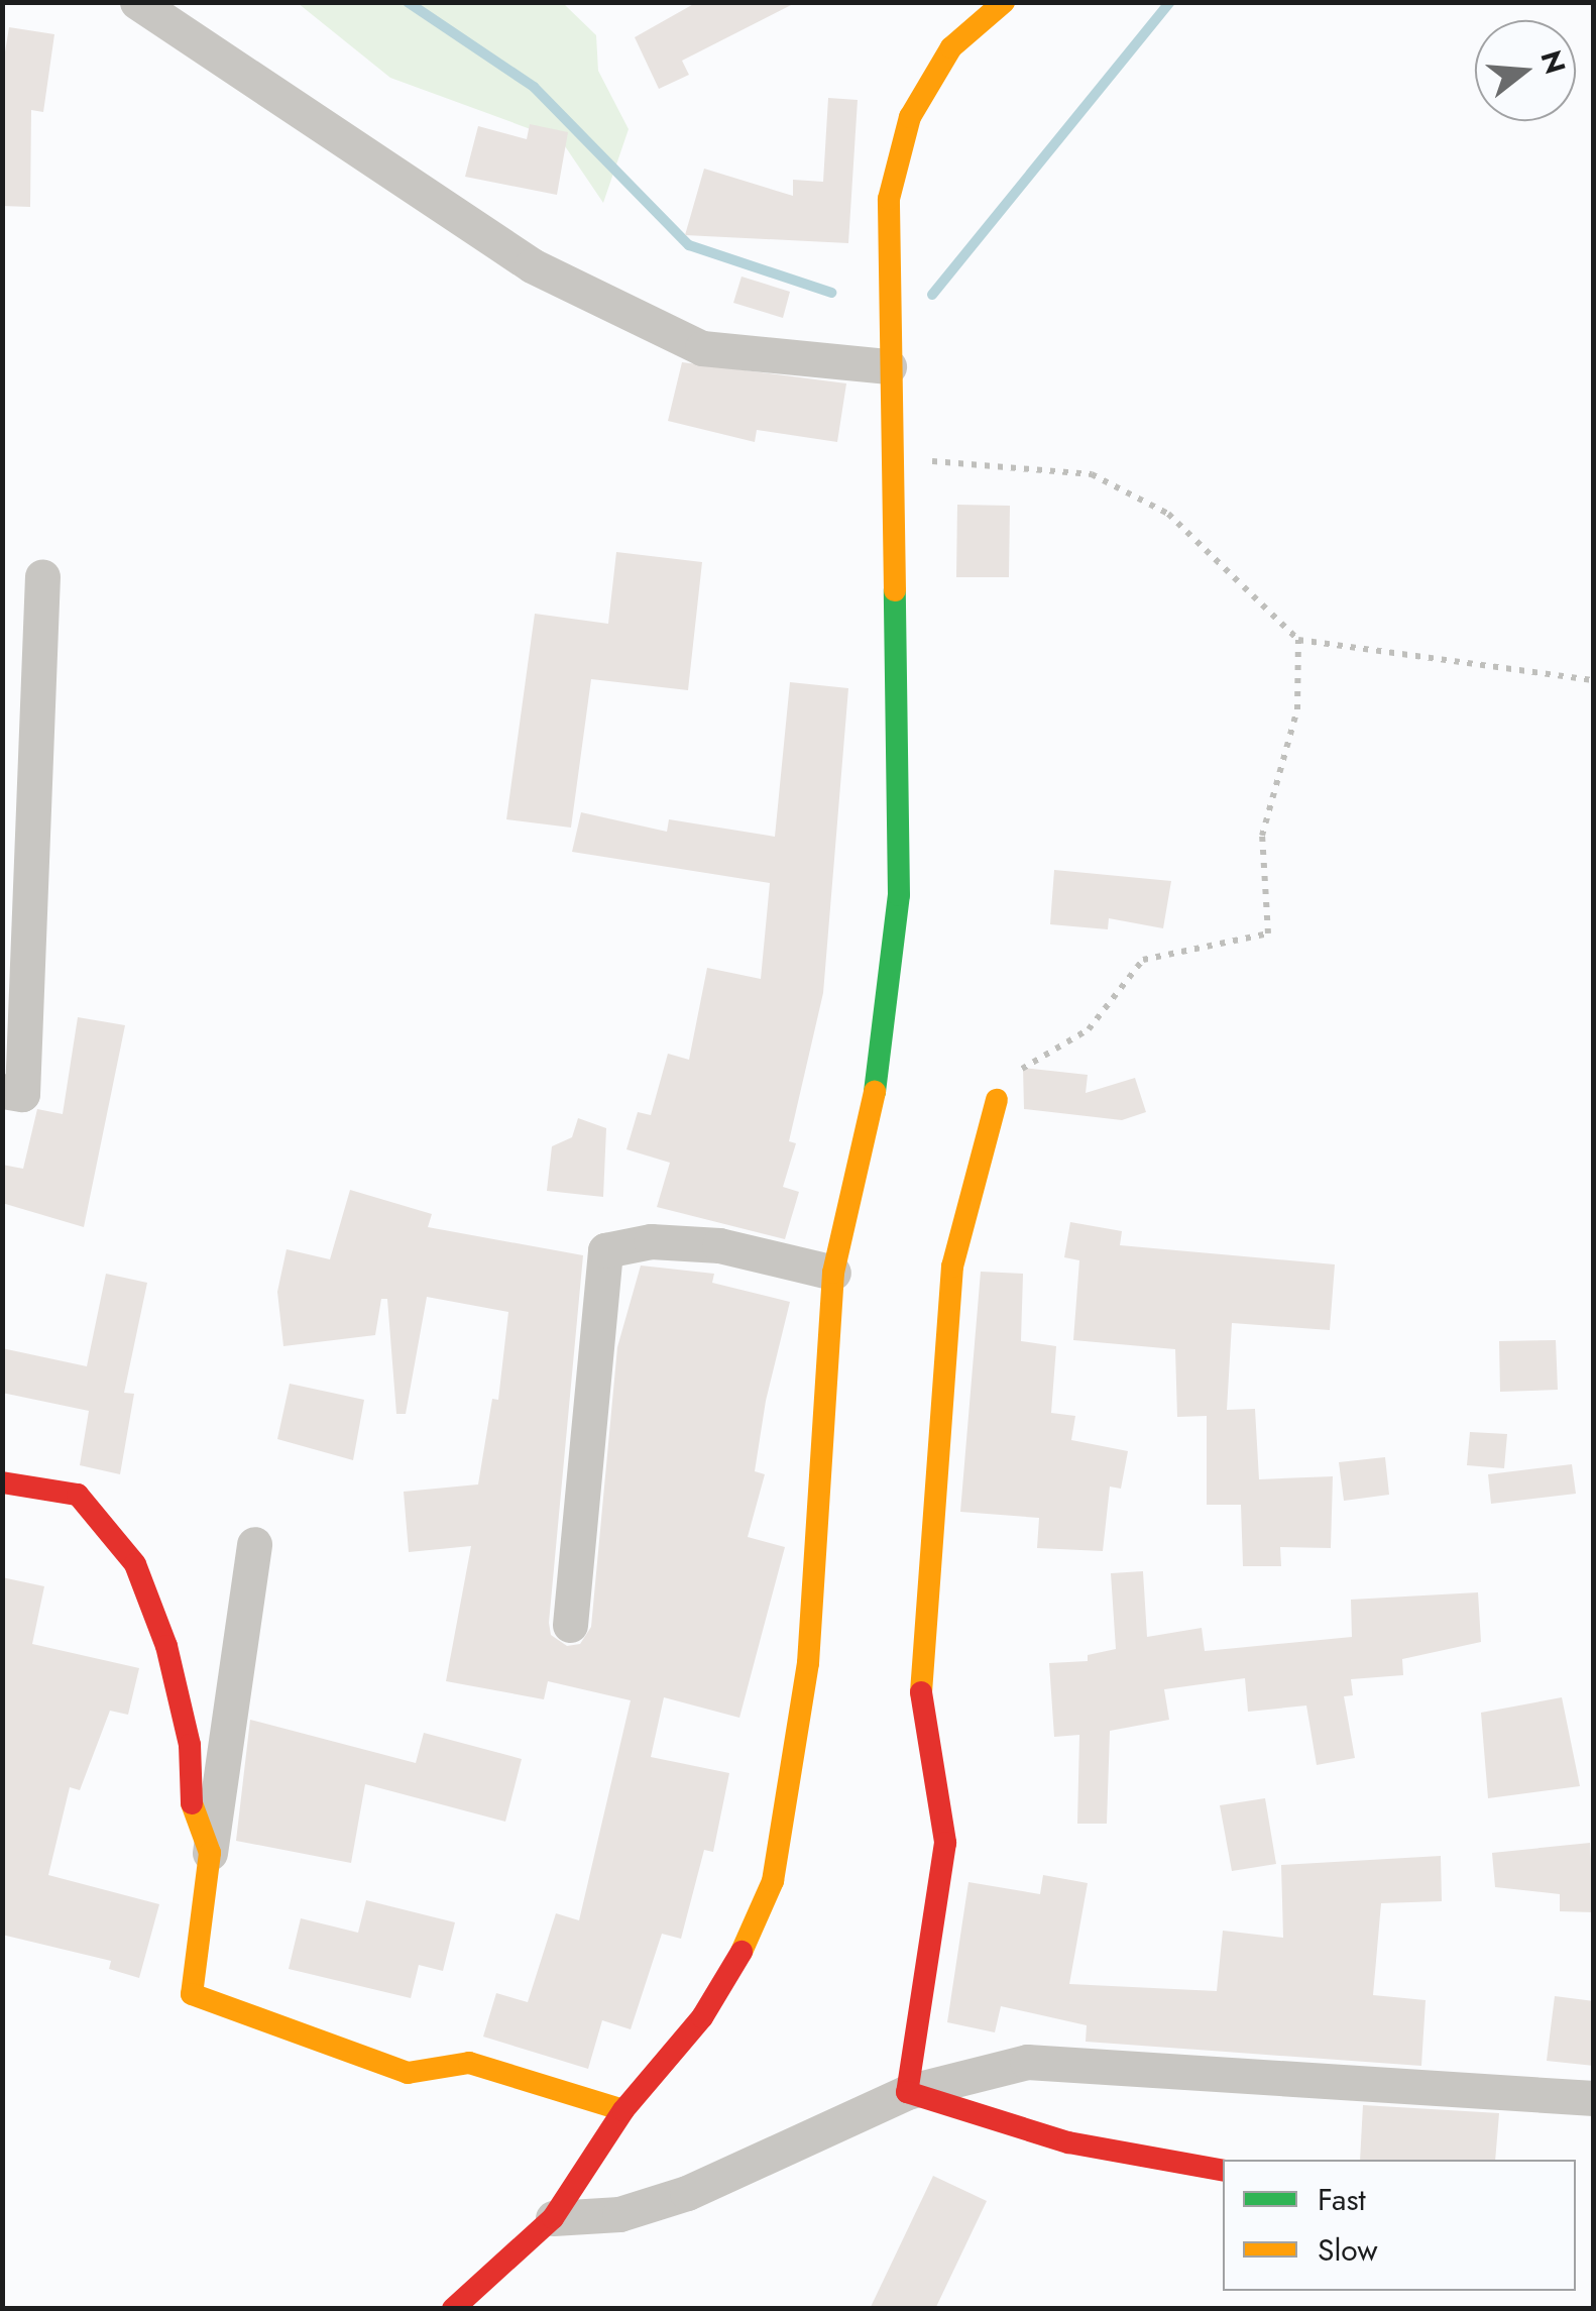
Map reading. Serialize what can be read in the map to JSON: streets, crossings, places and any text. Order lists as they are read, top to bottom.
{
  "legend": ["Fast", "Slow"],
  "north": "right"
}
